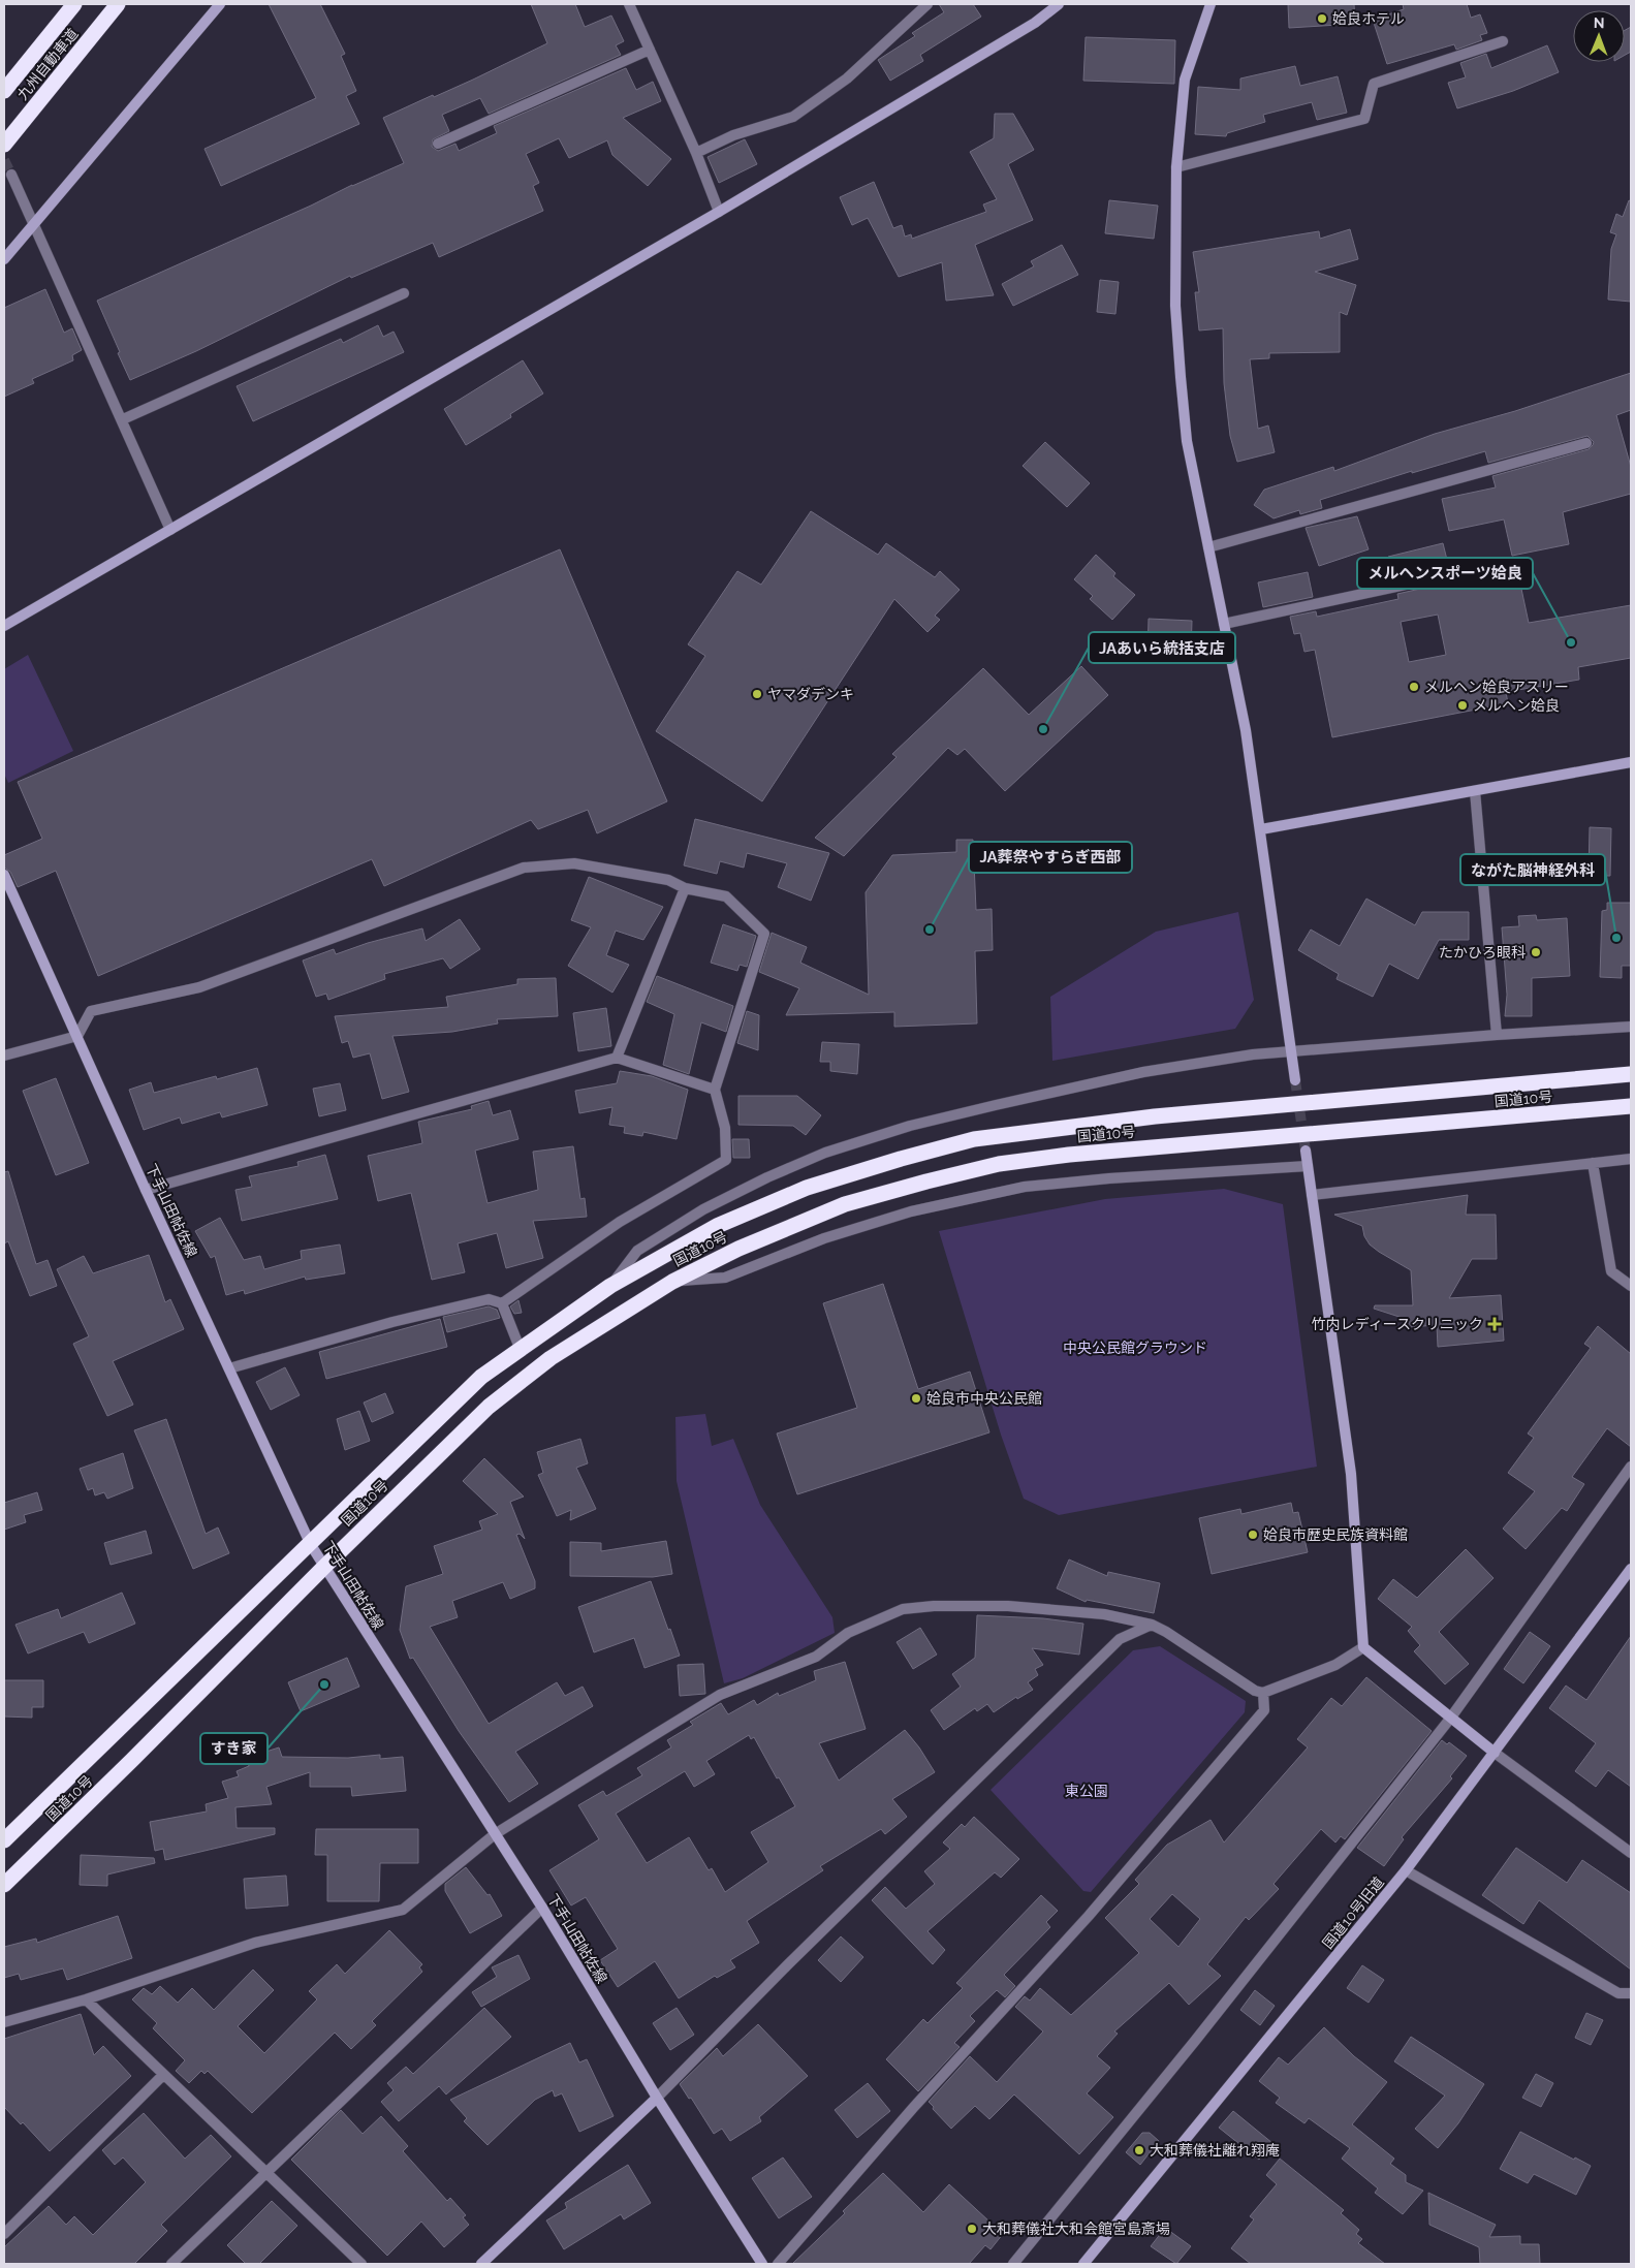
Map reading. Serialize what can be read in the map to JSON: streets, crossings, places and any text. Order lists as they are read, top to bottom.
{
  "streets": {
    "highway": ["九州自動車道", "国道10号"],
    "street": ["下手山田帖佐線", "国道10号旧道"]
  },
  "crossings": [
    ["国道10号", "下手山田帖佐線"]
  ],
  "parks": ["中央公民館グラウンド", "東公園"],
  "places": {
    "other": [
      "姶良ホテル",
      "メルヘンスポーツ姶良",
      "メルヘン姶良アスリー",
      "ヤマダデンキ",
      "メルヘン姶良",
      "JAあいら統括支店",
      "JA葬祭やすらぎ西部",
      "ながた脳神経外科",
      "たかひろ眼科",
      "姶良市中央公民館",
      "姶良市歴史民族資料館",
      "すき家",
      "大和葬儀社離れ翔庵",
      "大和葬儀社大和会館宮島斎場"
    ],
    "health": ["竹内レディースクリニック"]
  },
  "north": "top"
}
